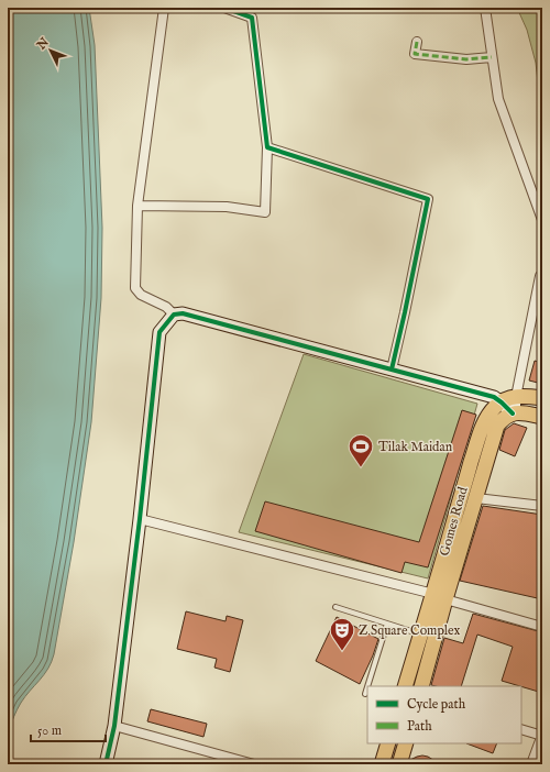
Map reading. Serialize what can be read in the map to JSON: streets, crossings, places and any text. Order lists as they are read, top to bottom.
{
  "streets": {
    "main road": ["Gomes Road"]
  },
  "places": {
    "sports": ["Tilak Maidan"],
    "theatre": ["Z Square Complex"]
  },
  "legend": ["Cycle path", "Path"],
  "scale_bar": "50 m",
  "north": "top left"
}
